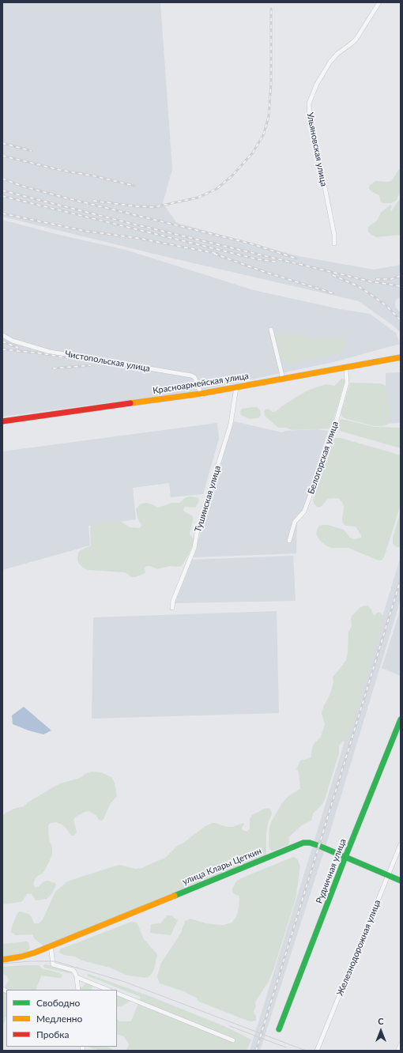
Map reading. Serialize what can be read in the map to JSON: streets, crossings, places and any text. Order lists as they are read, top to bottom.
{
  "streets": {
    "main road": ["Красноармейская улица", "улица Клары Цеткин", "Рудничная улица"],
    "street": [
      "Ульяновская улица",
      "Чистопольская улица",
      "Белогорская улица",
      "Тушинская улица",
      "Железнодорожная улица"
    ]
  },
  "crossings": [
    ["Чистопольская улица", "Красноармейская улица"],
    ["Красноармейская улица", "Белогорская улица"],
    ["Красноармейская улица", "Тушинская улица"],
    ["улица Клары Цеткин", "Рудничная улица"],
    ["улица Клары Цеткин", "Железнодорожная улица"]
  ],
  "legend": ["Свободно", "Медленно", "Пробка"],
  "north": "top"
}
